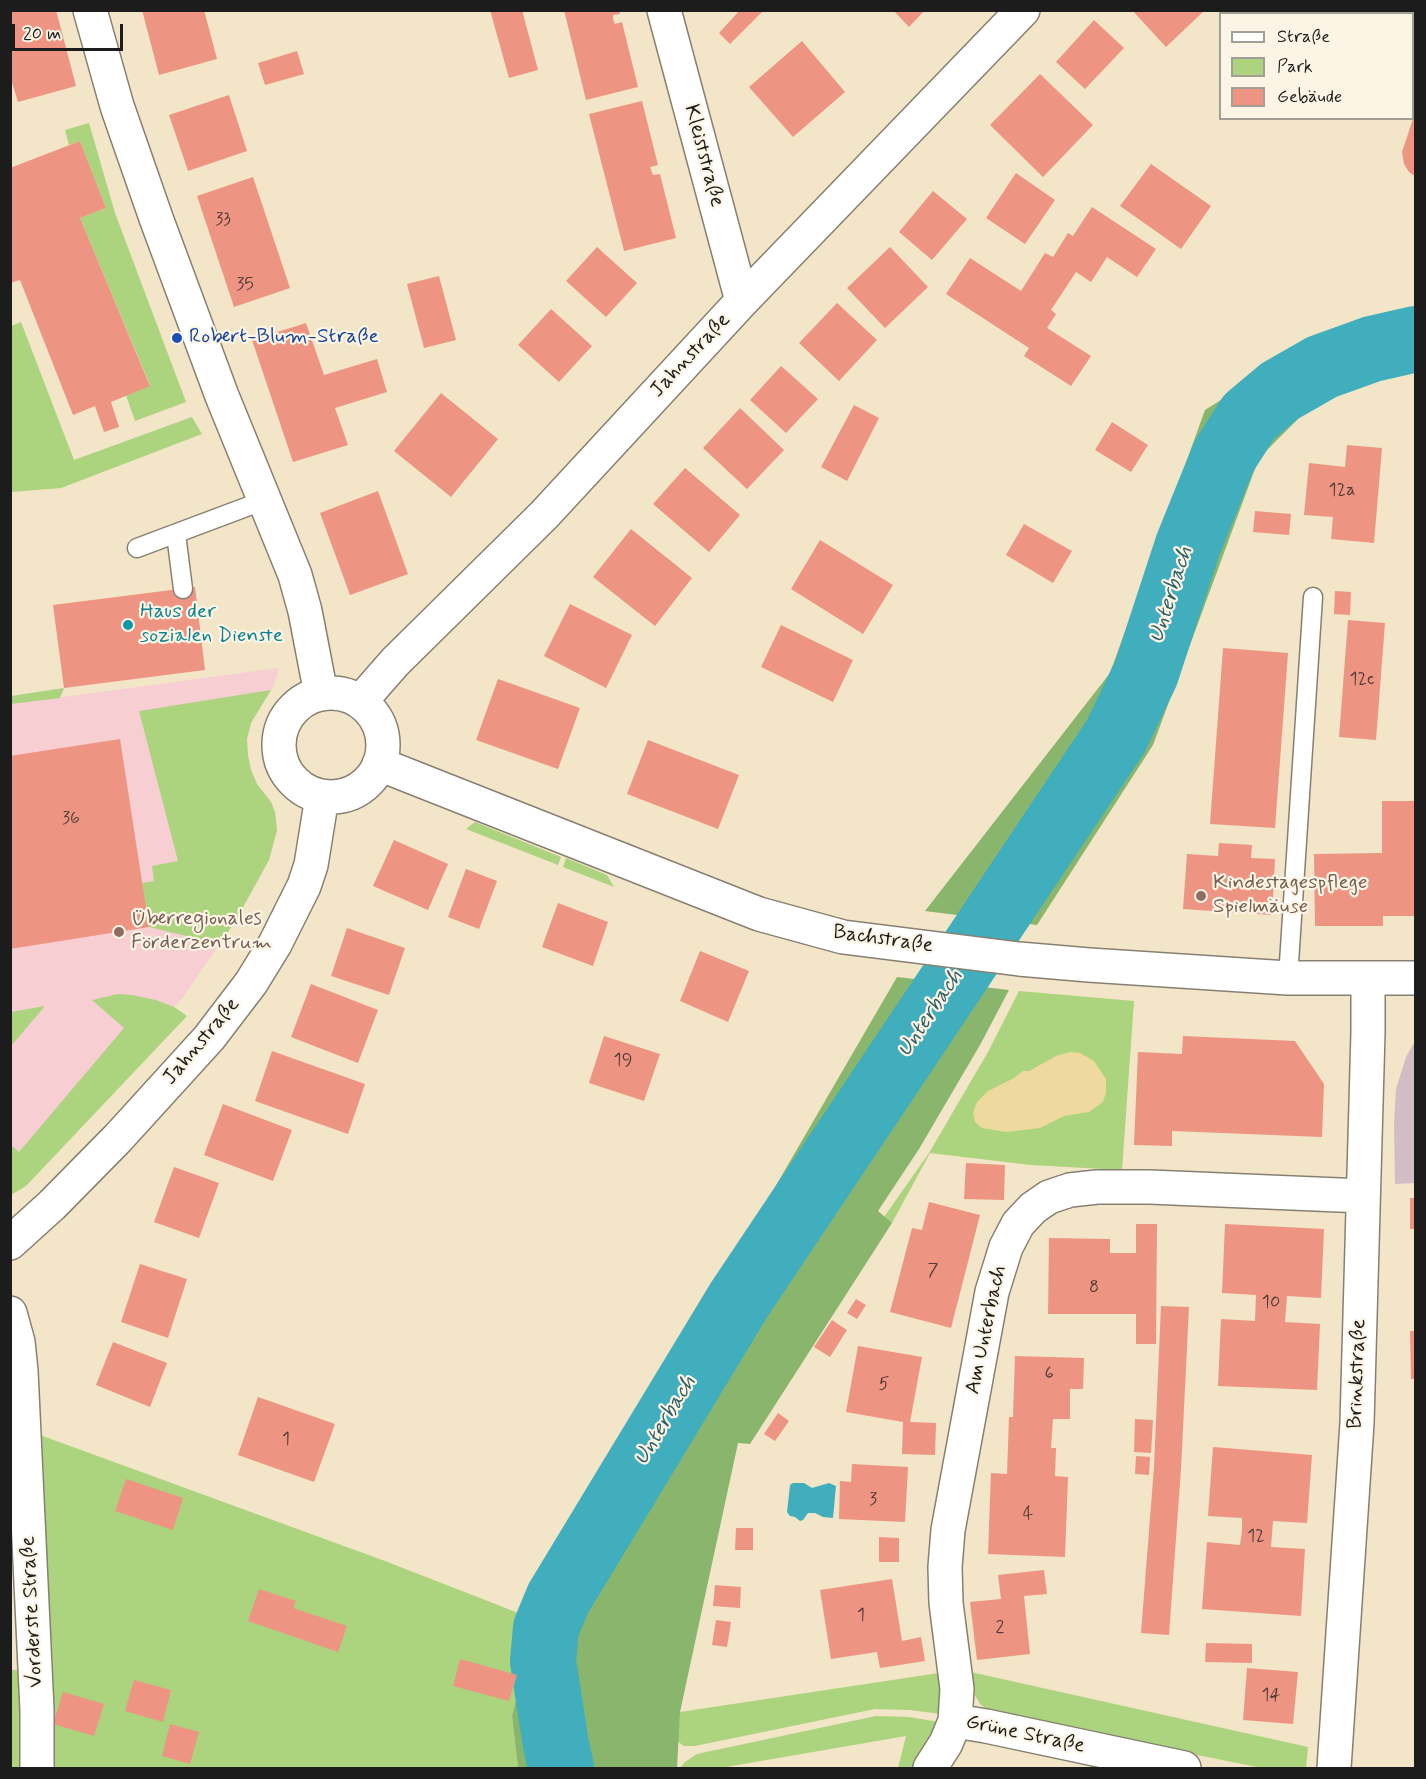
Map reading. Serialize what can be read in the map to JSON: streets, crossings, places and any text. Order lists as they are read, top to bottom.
{
  "streets": {
    "street": [
      "Kleiststraße",
      "Jahnstraße",
      "Bachstraße",
      "Am Unterbach",
      "Brinkstraße",
      "Vorderste Straße",
      "Grüne Straße"
    ]
  },
  "crossings": [
    ["Kleiststraße", "Jahnstraße"],
    ["Jahnstraße", "Bachstraße"],
    ["Bachstraße", "Brinkstraße"],
    ["Am Unterbach", "Brinkstraße"],
    ["Am Unterbach", "Grüne Straße"]
  ],
  "water": ["Unterbach"],
  "places": [
    "Robert-Blum-Straße",
    "Haus der sozialen Dienste",
    "Kindestagespflege Spielmäuse",
    "Überregionales Förderzentrum"
  ],
  "house_numbers": [
    "33",
    "35",
    "12a",
    "12c",
    "36",
    "19",
    "7",
    "8",
    "10",
    "6",
    "5",
    "1",
    "3",
    "4",
    "12",
    "1",
    "2",
    "14"
  ],
  "legend": ["Straße", "Park", "Gebäude"],
  "scale_bar": "20 m"
}
